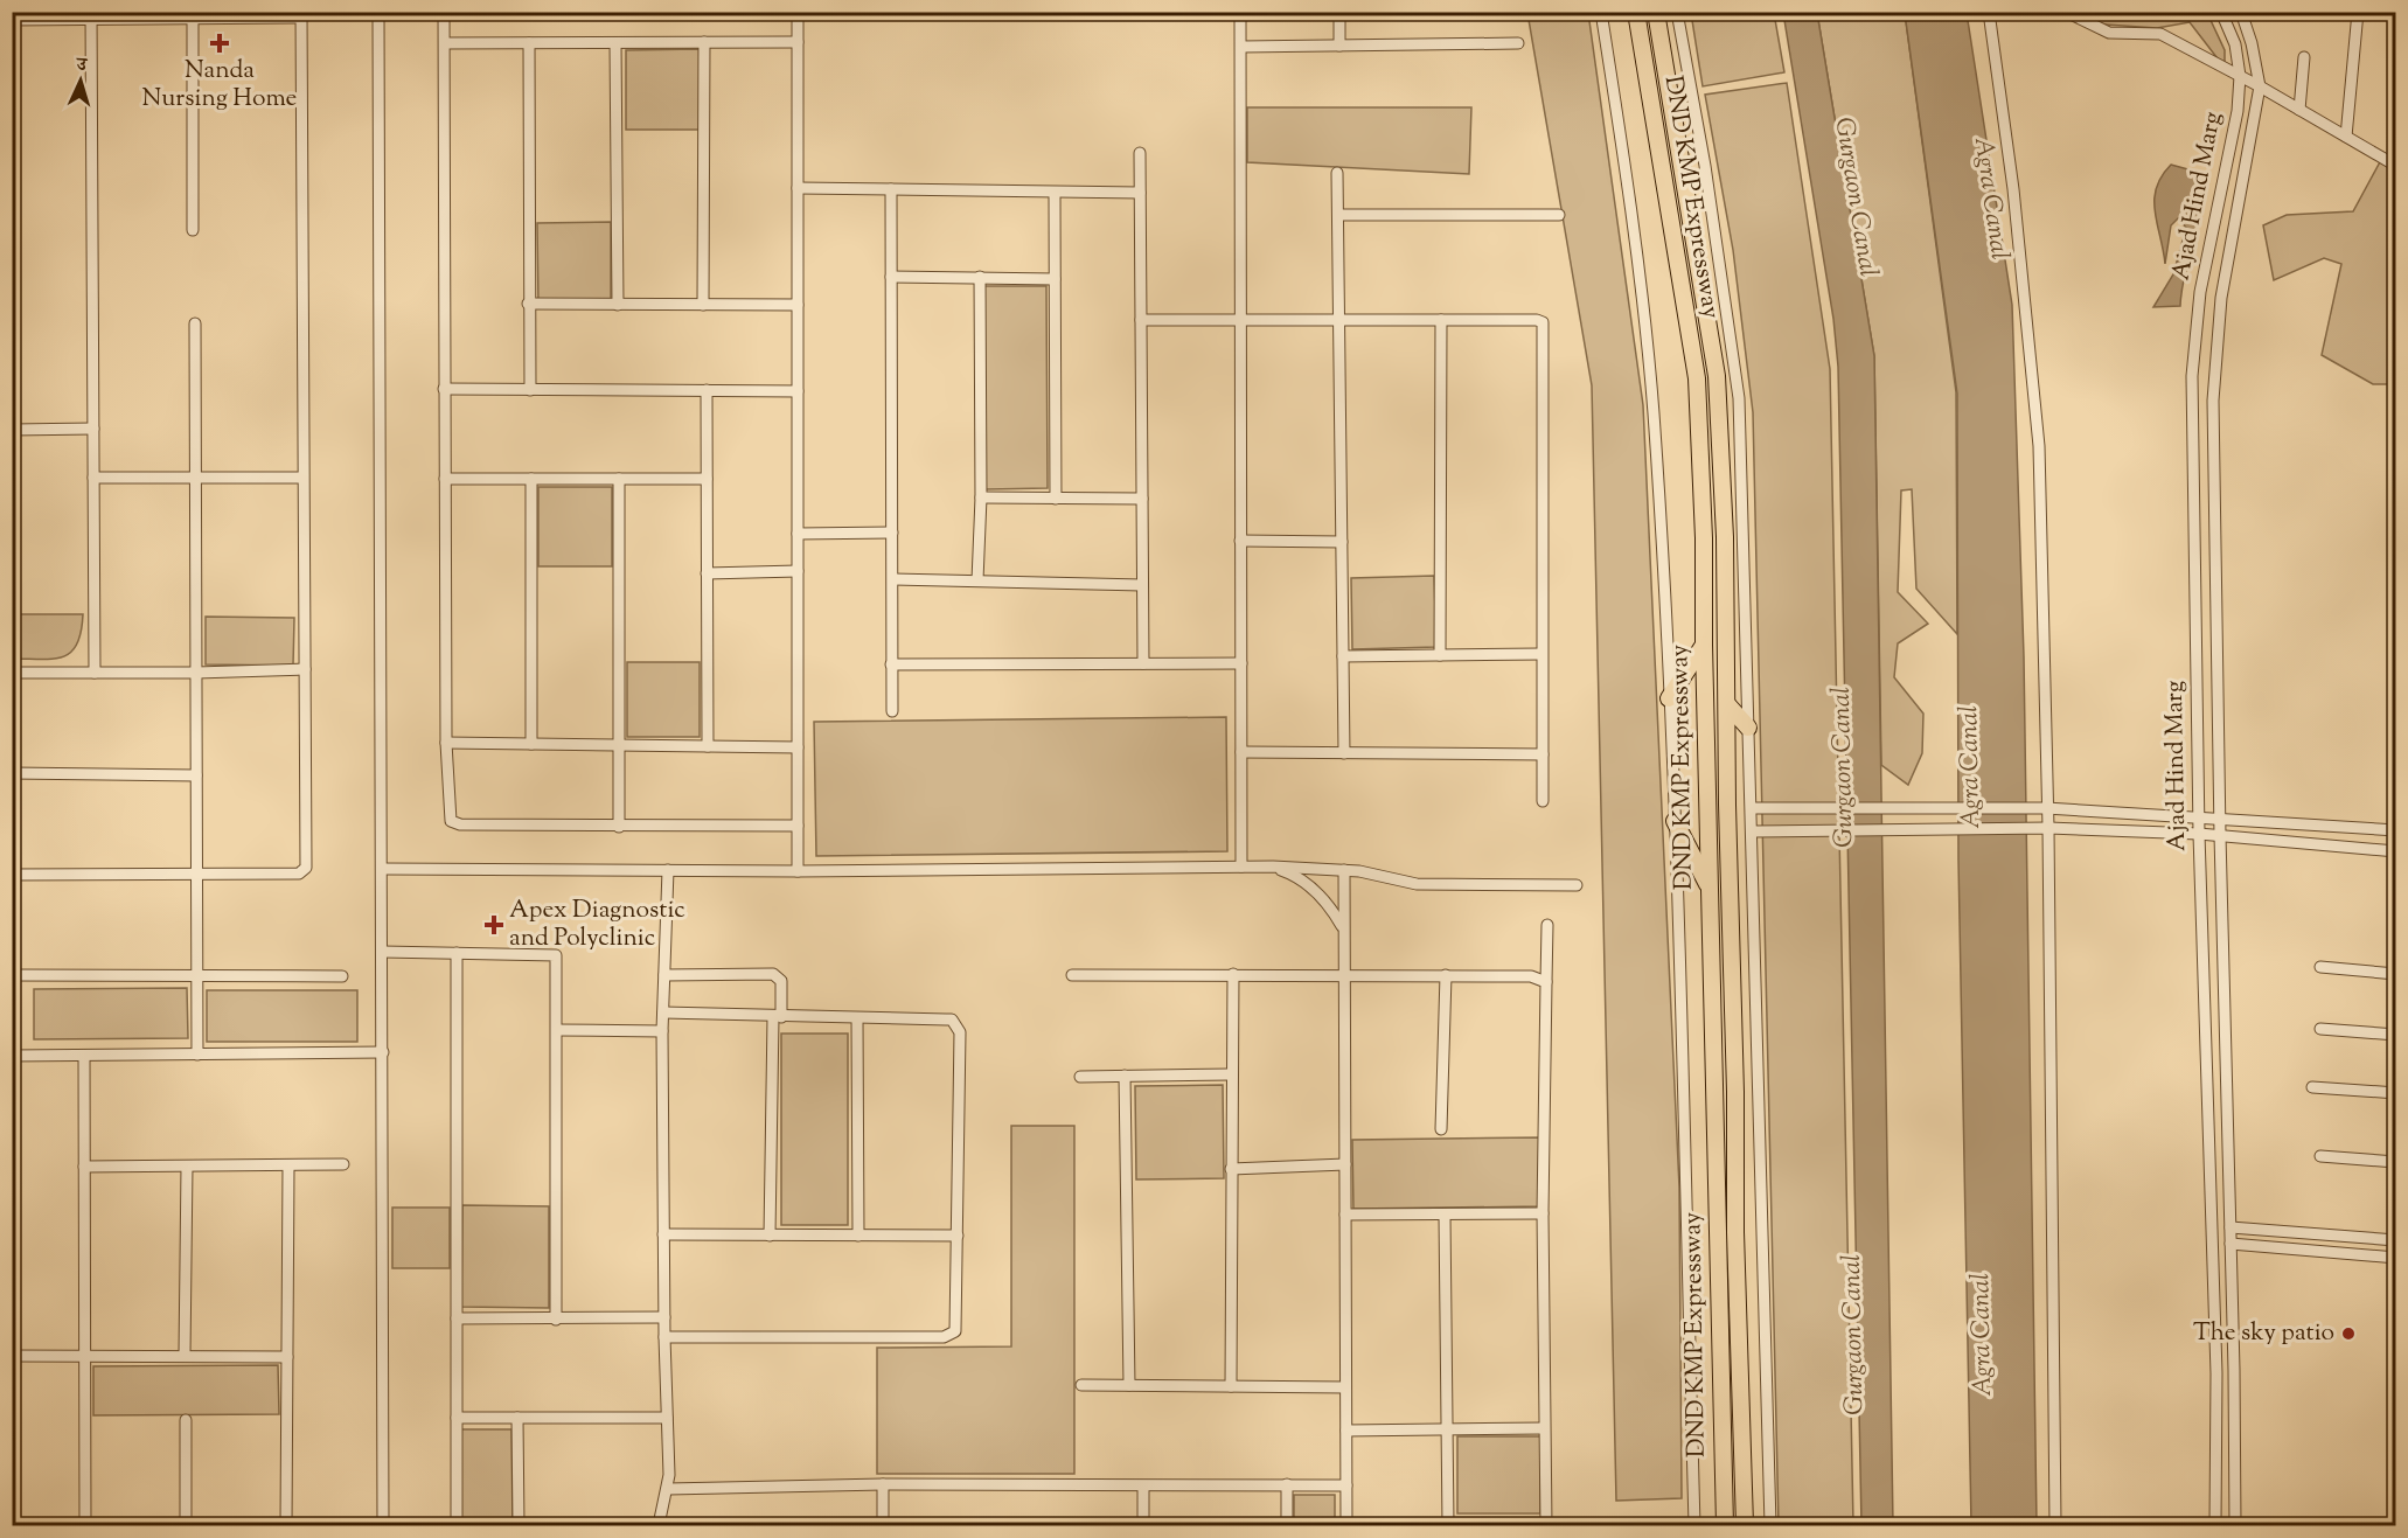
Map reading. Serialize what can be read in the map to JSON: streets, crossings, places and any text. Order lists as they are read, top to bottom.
{
  "streets": {
    "highway": ["DND KMP Expressway"],
    "street": ["Ajad Hind Marg"]
  },
  "water": ["Gurgaon Canal", "Agra Canal"],
  "places": {
    "health": ["Nanda Nursing Home", "Apex Diagnostic and Polyclinic"],
    "other": ["The sky patio"]
  },
  "north": "top"
}
